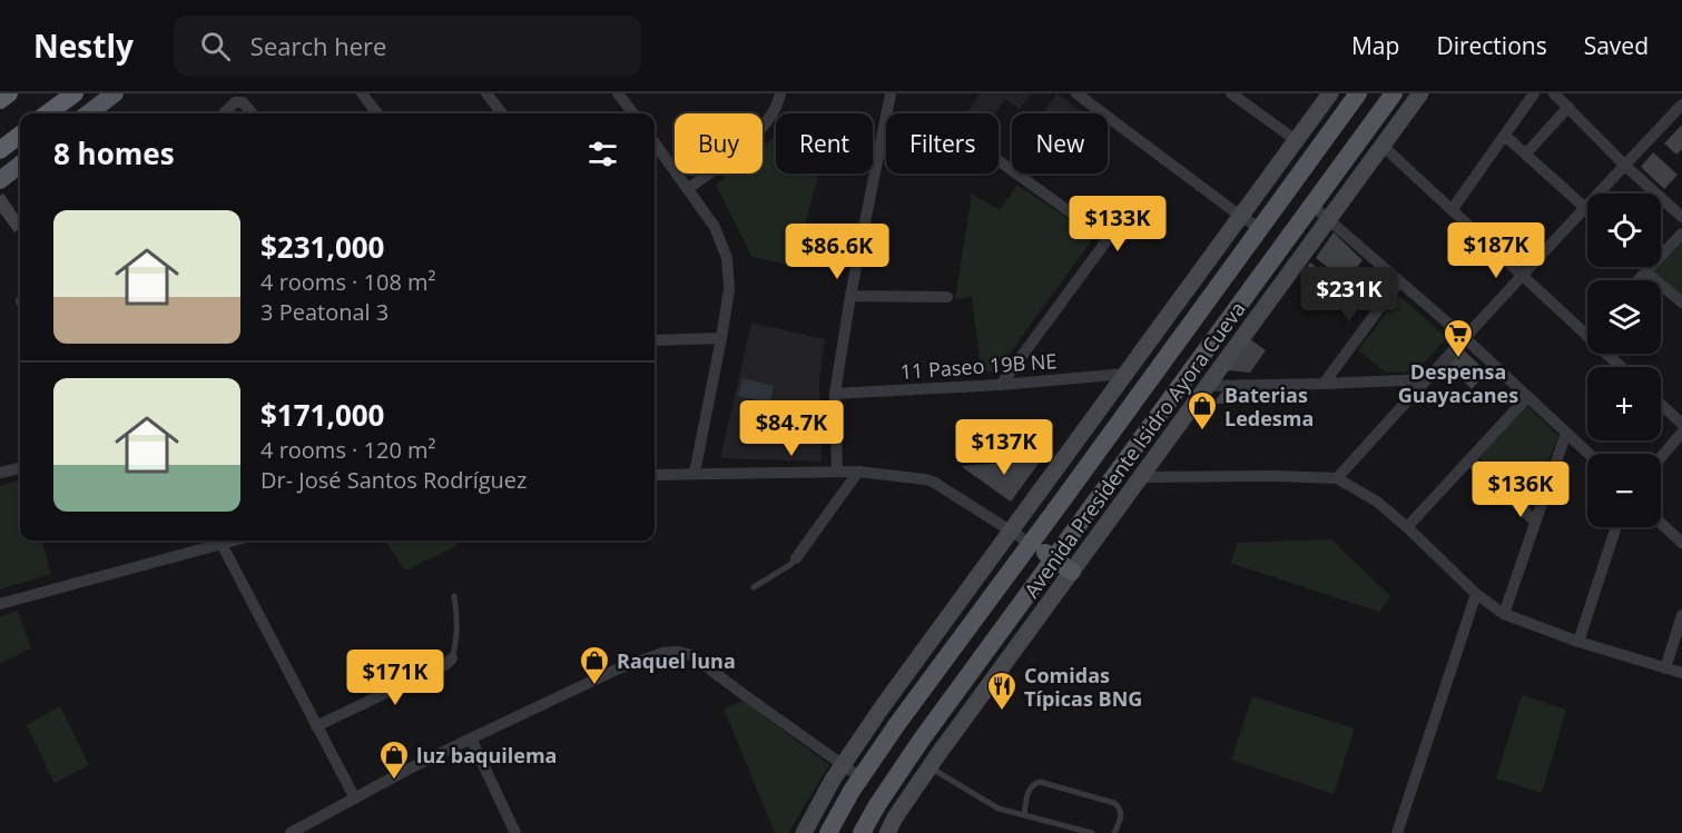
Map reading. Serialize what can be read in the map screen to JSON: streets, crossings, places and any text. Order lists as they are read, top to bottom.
{
  "streets": {
    "main road": ["Avenida Presidente Isidro Ayora Cueva"],
    "street": ["11 Paseo 19B NE"]
  },
  "places": {
    "supermarket": ["Despensa Guayacanes"],
    "shop": ["Baterias Ledesma", "Raquel luna", "luz baquilema"],
    "restaurant": ["Comidas Típicas BNG"]
  },
  "page": {
    "header": "Nestly",
    "search": "Search here",
    "nav": ["Map", "Directions", "Saved"],
    "chip": [
      "Buy",
      "Rent",
      "Filters",
      "New"
    ],
    "heading": "8 homes",
    "map_buttons": ["+", "−"],
    "list": [
      {
        "name": "$231,000",
        "note": "4 rooms · 108 m² · 3 Peatonal 3"
      },
      {
        "name": "$171,000",
        "note": "4 rooms · 120 m² · Dr- José Santos Rodríguez"
      }
    ],
    "price": [
      "$133K",
      "$187K",
      "$86.6K",
      "$231K",
      "$84.7K",
      "$137K",
      "$136K",
      "$171K"
    ]
  }
}
